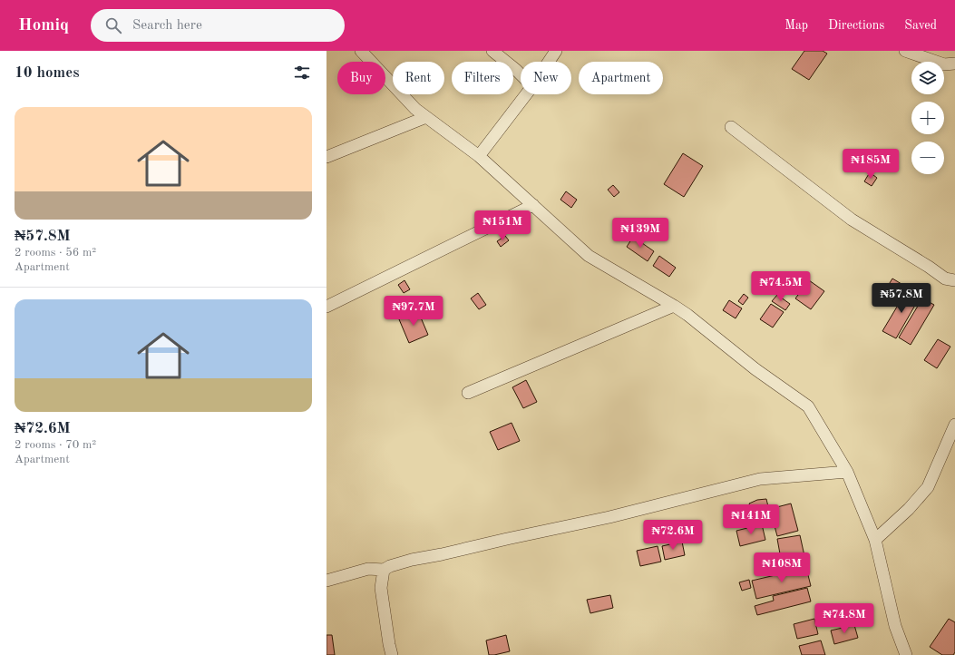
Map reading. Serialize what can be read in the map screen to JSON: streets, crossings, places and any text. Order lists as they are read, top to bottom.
{
  "page": {
    "header": "Homiq",
    "search": "Search here",
    "nav": ["Map", "Directions", "Saved"],
    "heading": "10 homes",
    "map_buttons": ["+", "−"],
    "chip": [
      "Buy",
      "Rent",
      "Filters",
      "New",
      "Apartment"
    ],
    "list": [
      {
        "name": "₦57.8M",
        "note": "2 rooms · 56 m² · Apartment"
      },
      {
        "name": "₦72.6M",
        "note": "2 rooms · 70 m² · Apartment"
      }
    ],
    "price": [
      "₦185M",
      "₦151M",
      "₦139M",
      "₦74.5M",
      "₦57.8M",
      "₦97.7M",
      "₦141M",
      "₦72.6M",
      "₦108M",
      "₦74.8M"
    ]
  }
}
